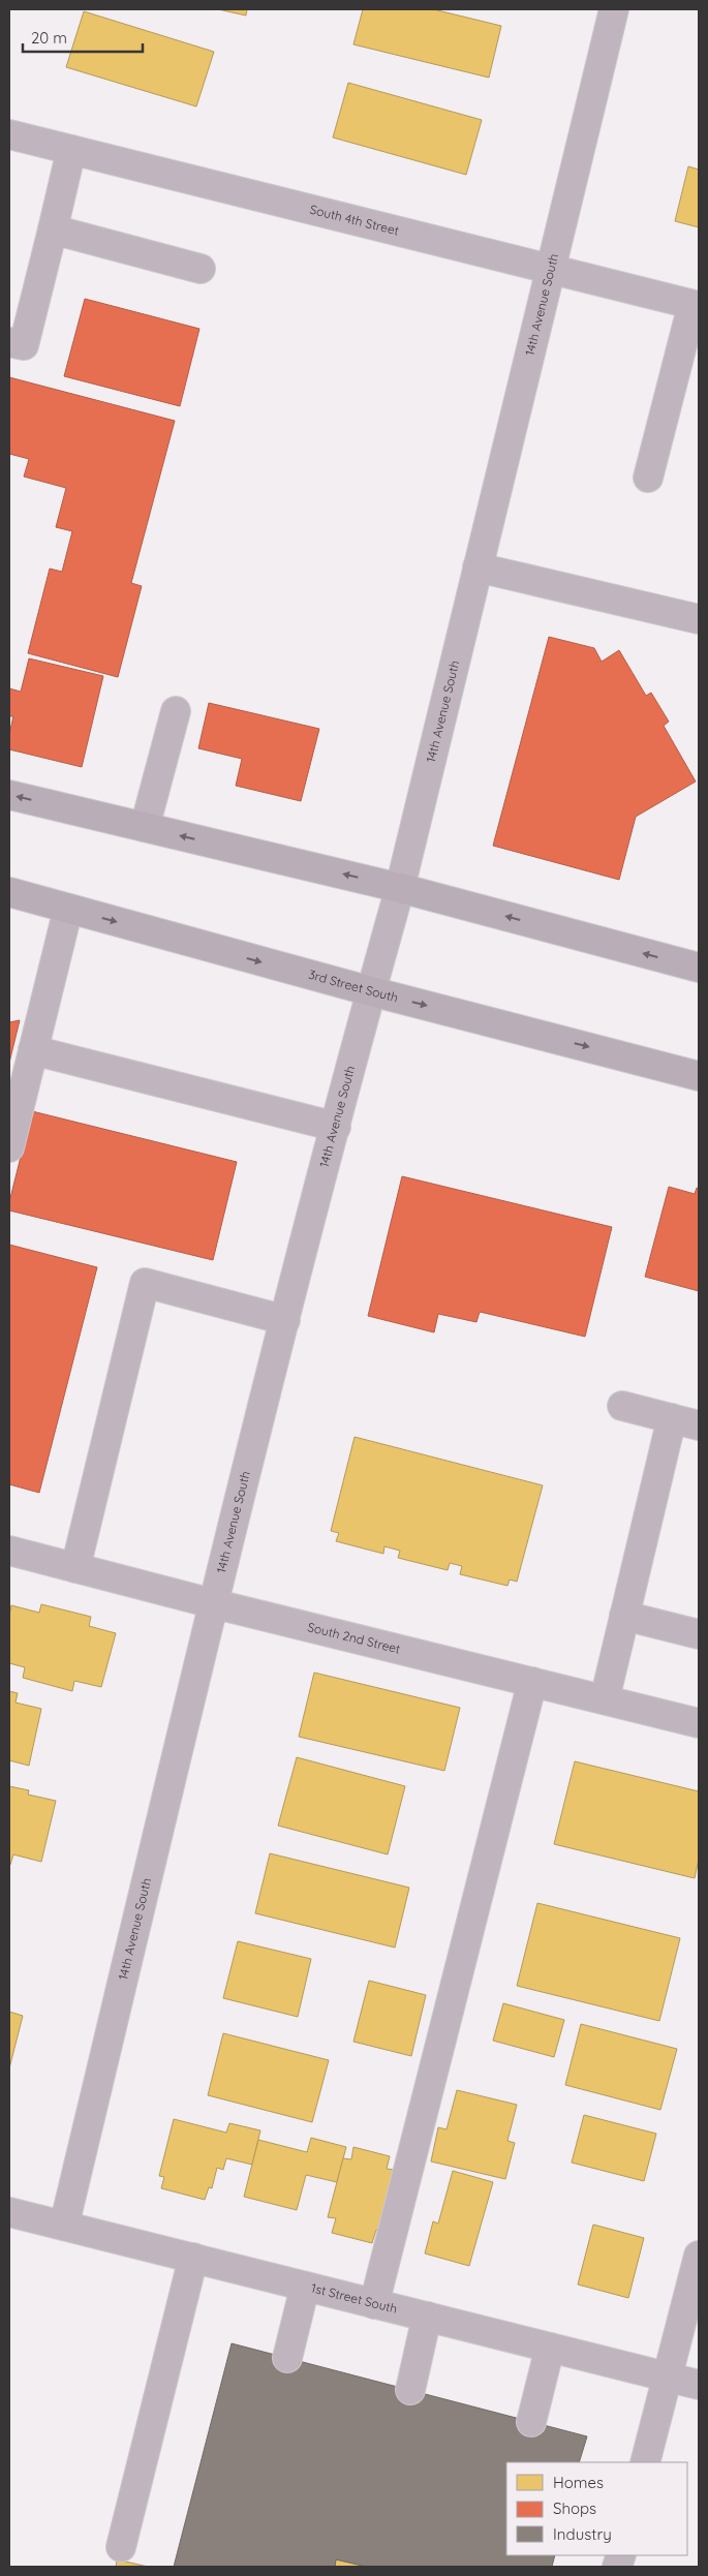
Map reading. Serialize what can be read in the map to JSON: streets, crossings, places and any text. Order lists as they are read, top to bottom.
{
  "streets": {
    "main road": ["3rd Street South"],
    "street": [
      "South 4th Street",
      "14th Avenue South",
      "South 2nd Street",
      "1st Street South"
    ]
  },
  "crossings": [
    ["South 4th Street", "14th Avenue South"],
    ["14th Avenue South", "3rd Street South"],
    ["14th Avenue South", "South 2nd Street"],
    ["14th Avenue South", "1st Street South"]
  ],
  "legend": ["Homes", "Shops", "Industry"],
  "scale_bar": "20 m"
}
